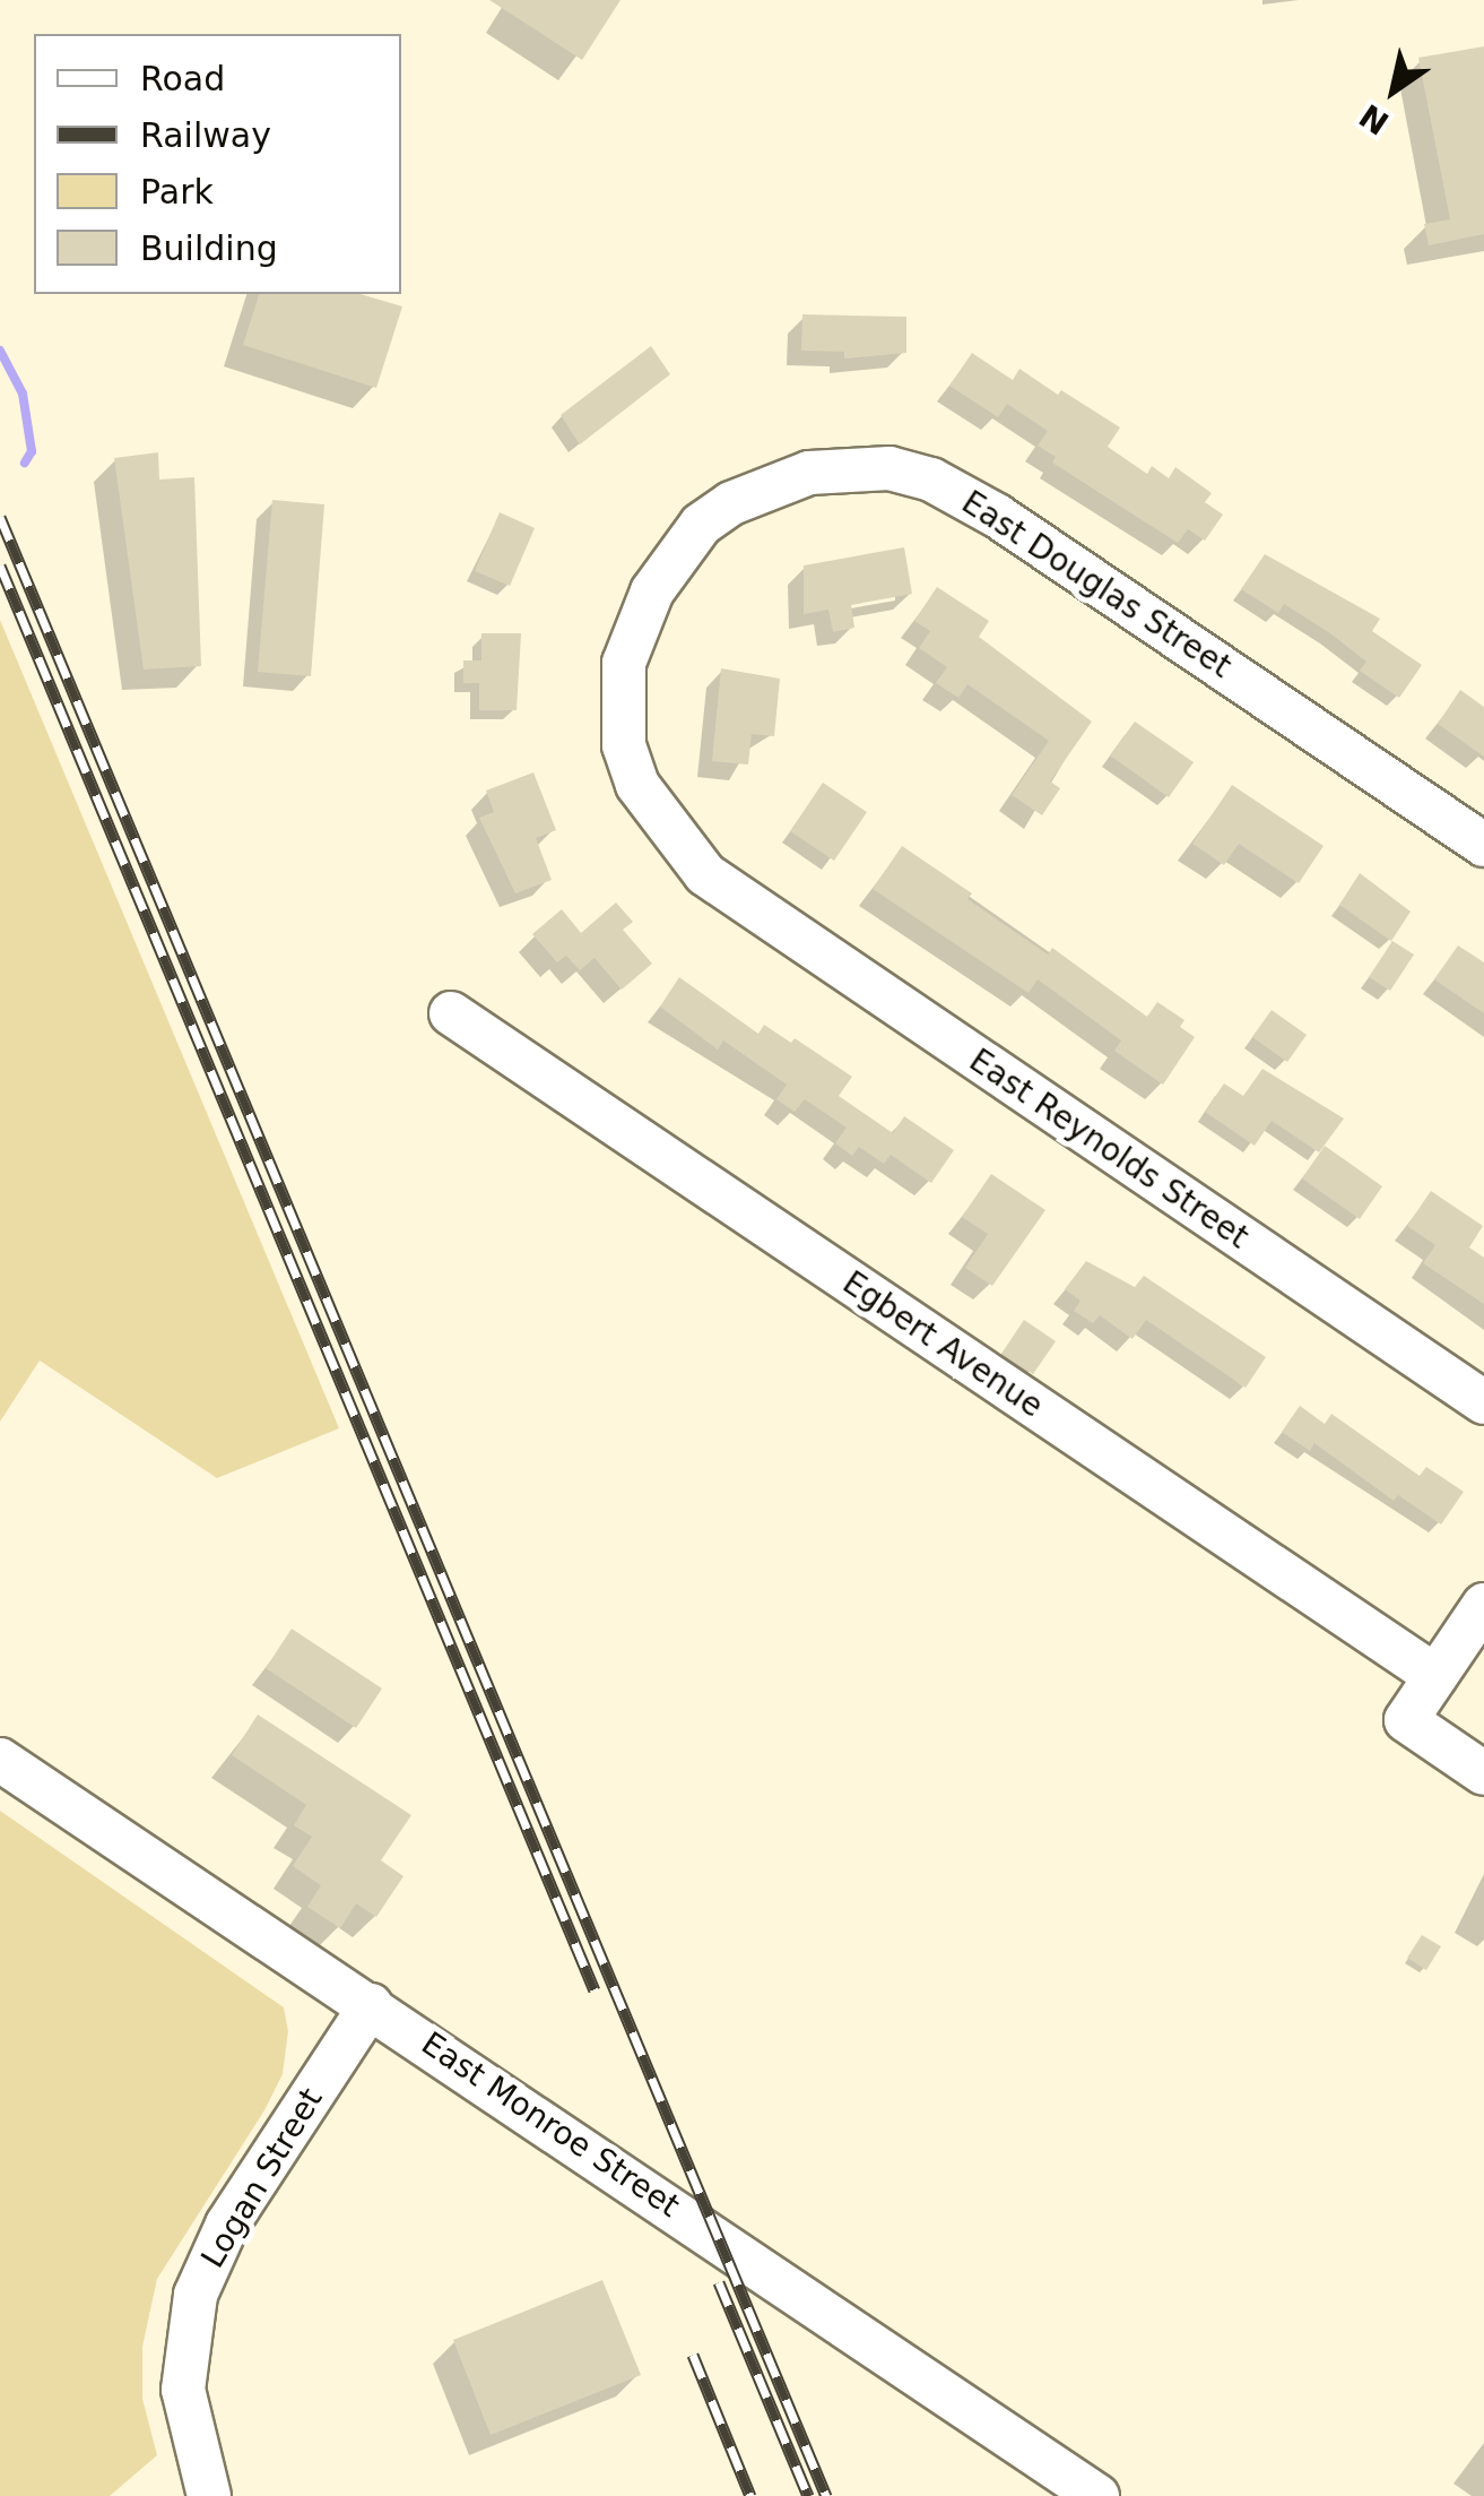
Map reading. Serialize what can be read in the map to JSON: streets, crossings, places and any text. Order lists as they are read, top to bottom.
{
  "streets": {
    "street": [
      "East Douglas Street",
      "East Reynolds Street",
      "Egbert Avenue",
      "East Monroe Street",
      "Logan Street"
    ]
  },
  "crossings": [
    ["East Douglas Street", "East Reynolds Street"],
    ["East Monroe Street", "Logan Street"]
  ],
  "legend": [
    "Road",
    "Railway",
    "Park",
    "Building"
  ],
  "north": "bottom left"
}
